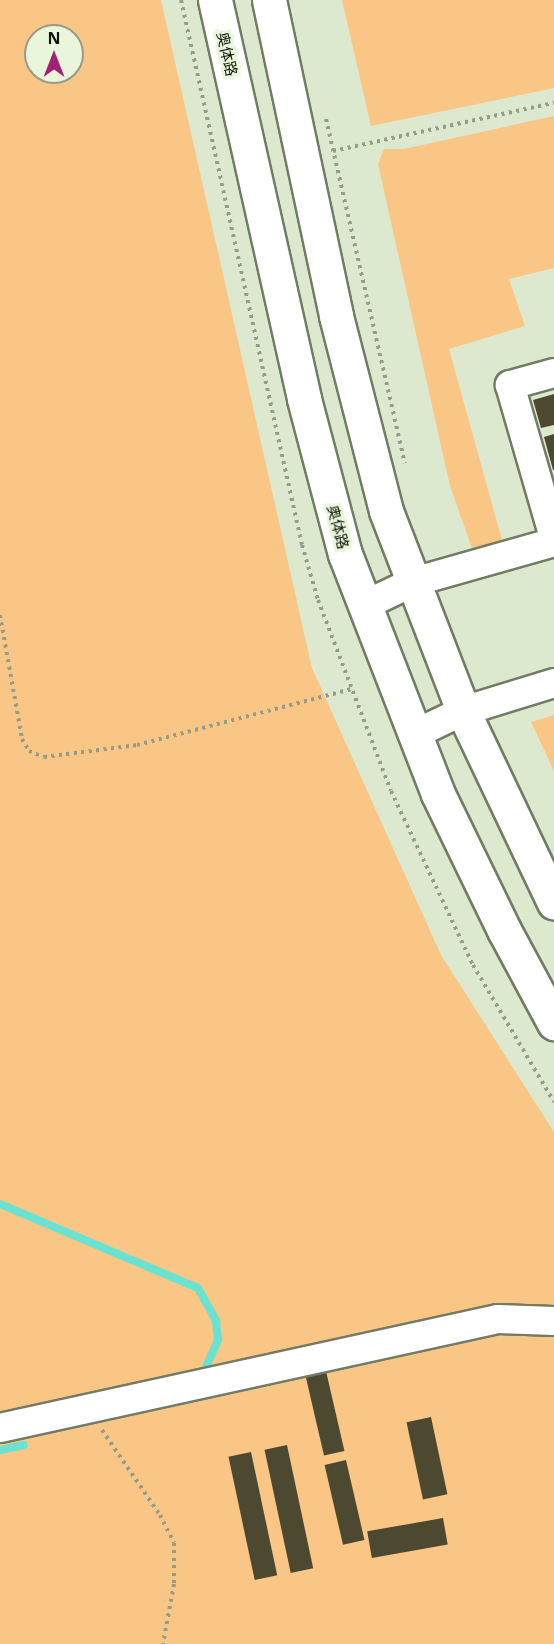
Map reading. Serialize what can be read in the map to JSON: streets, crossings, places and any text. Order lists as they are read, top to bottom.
{
  "streets": {
    "main road": ["奥体路"]
  },
  "north": "top"
}
